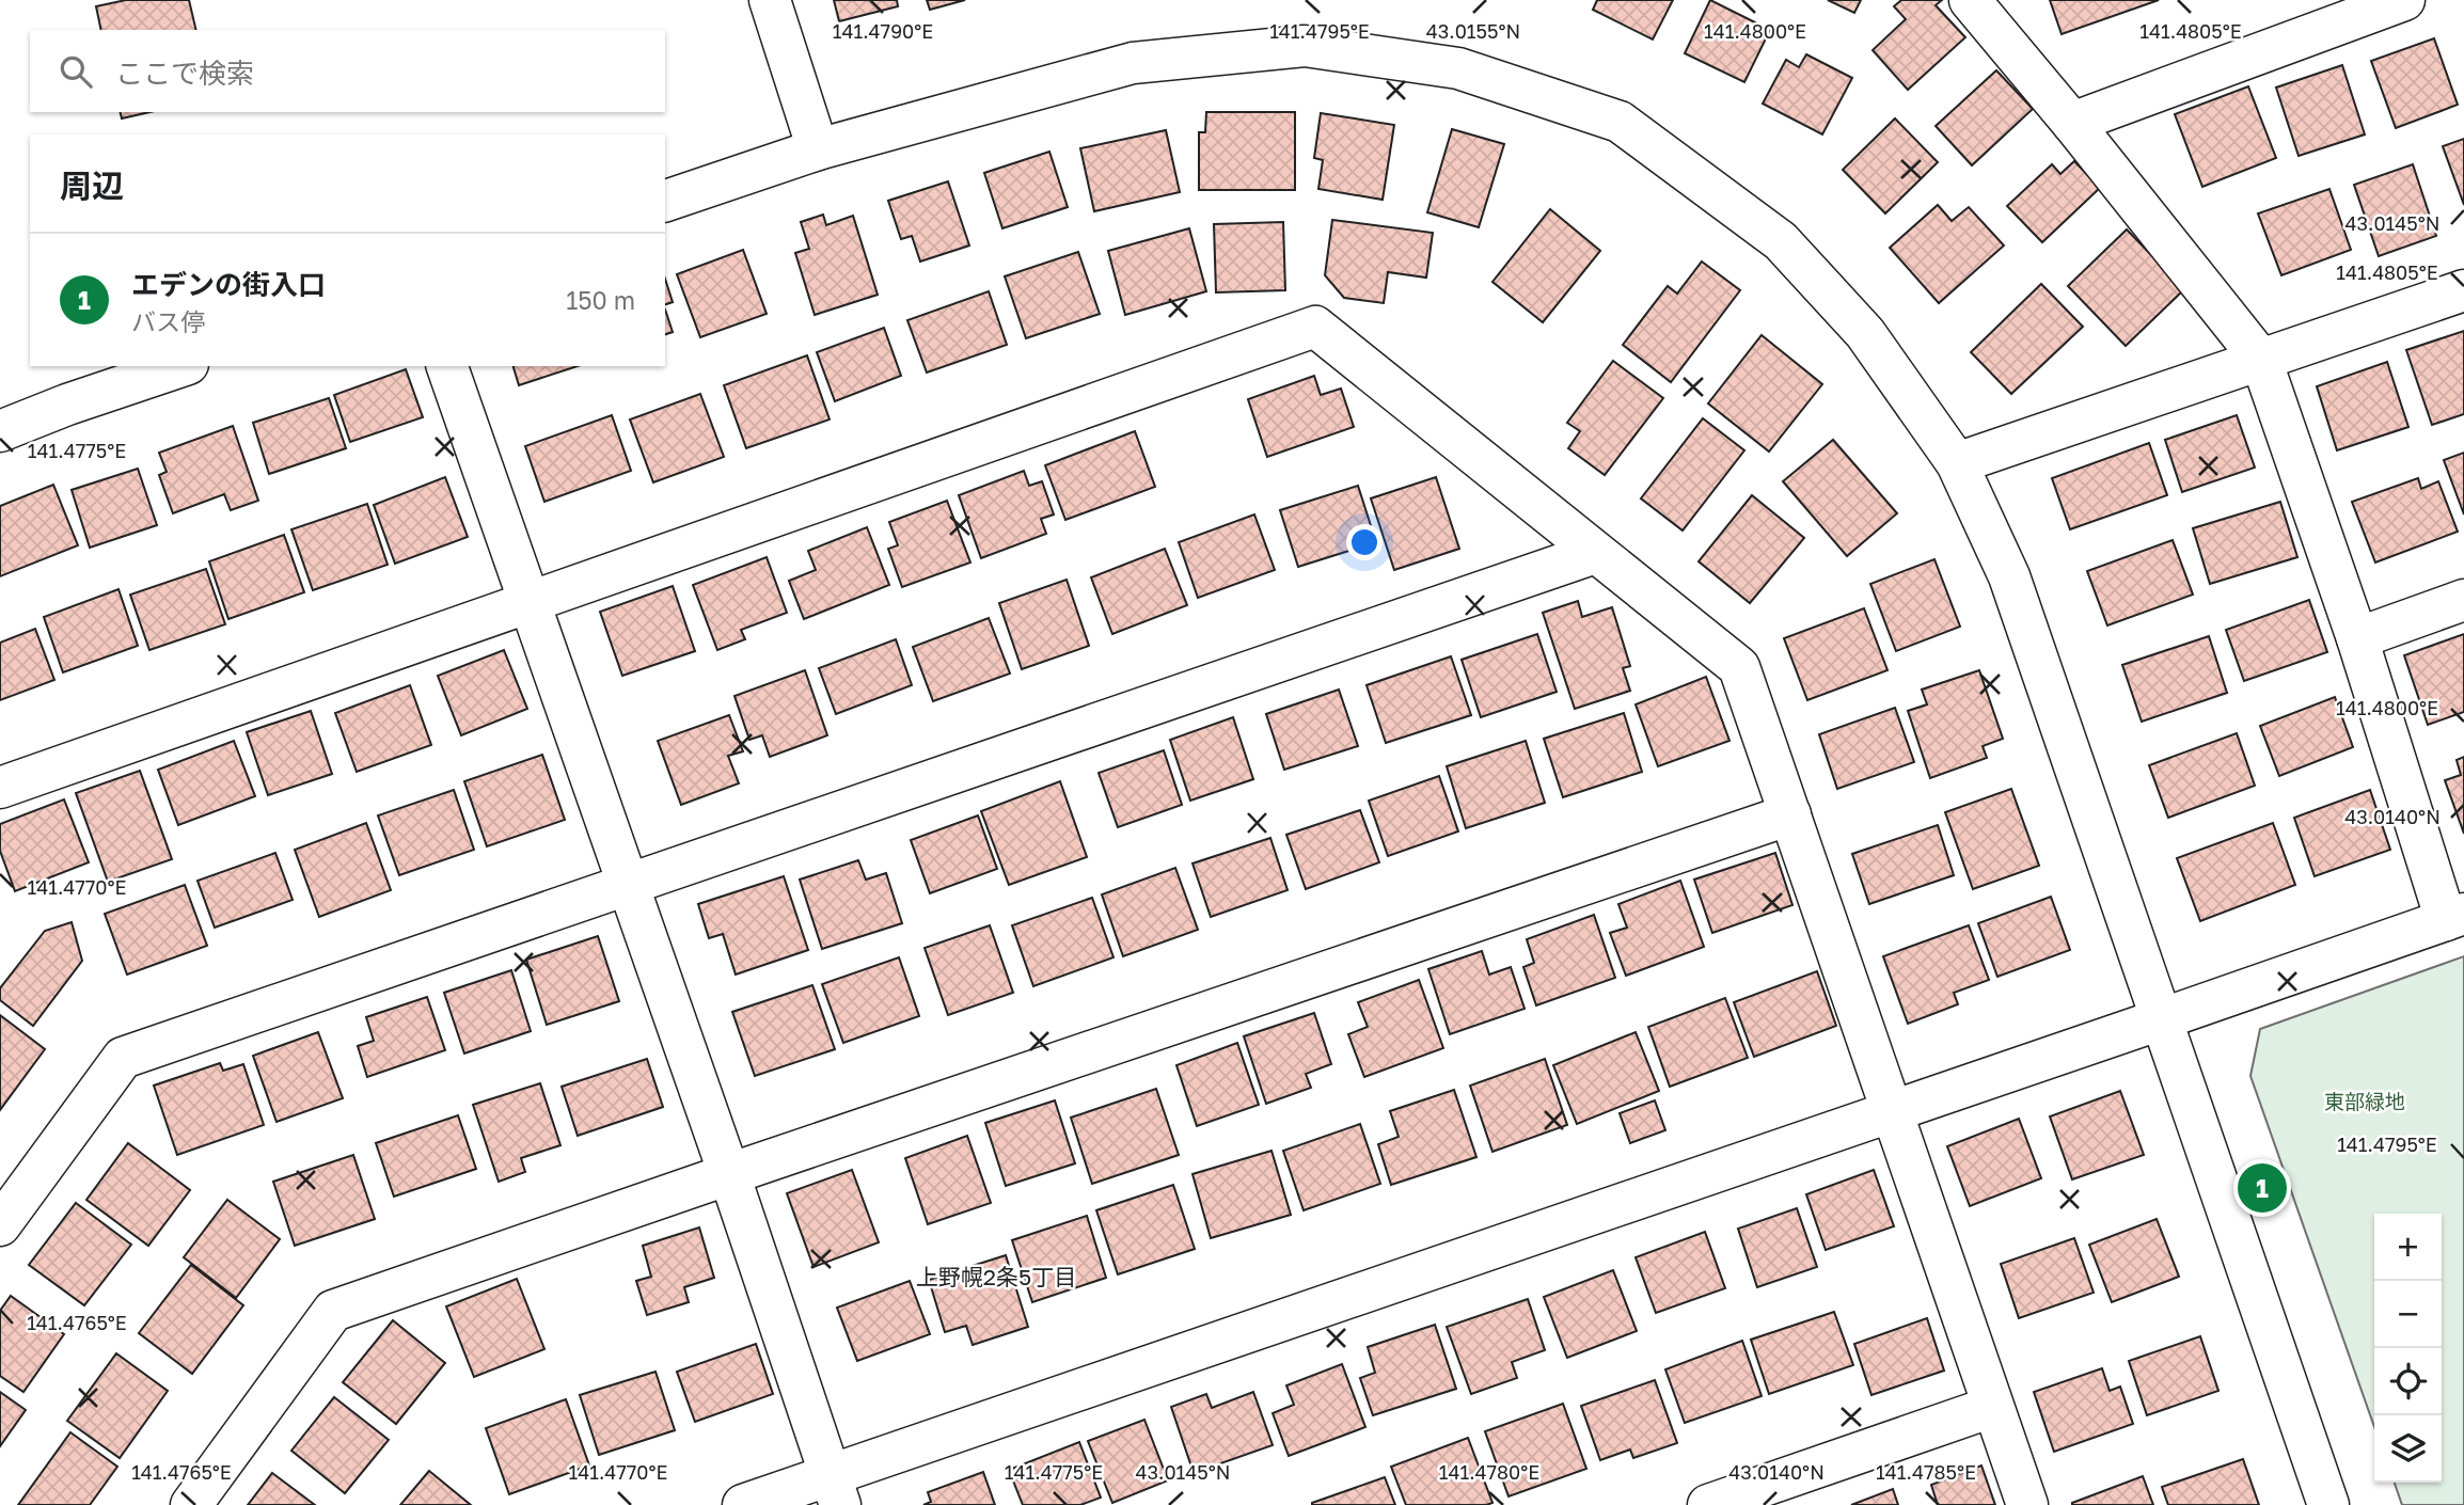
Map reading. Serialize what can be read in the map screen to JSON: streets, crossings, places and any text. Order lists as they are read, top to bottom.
{
  "districts": ["上野幌2条5丁目"],
  "parks": ["東部緑地"],
  "page": {
    "search": "ここで検索",
    "heading": "周辺",
    "list": [
      {
        "mark": "1",
        "name": "エデンの街入口",
        "note": "バス停",
        "value": "150 m"
      }
    ],
    "pins": "1",
    "map_buttons": ["+", "−"]
  },
  "coordinates": [
    "141.4790°E",
    "141.4805°E",
    "141.4795°E",
    "43.0155°N",
    "141.4800°E",
    "43.0145°N",
    "141.4775°E",
    "43.0140°N",
    "141.4770°E",
    "141.4765°E",
    "141.4780°E",
    "141.4785°E"
  ]
}
